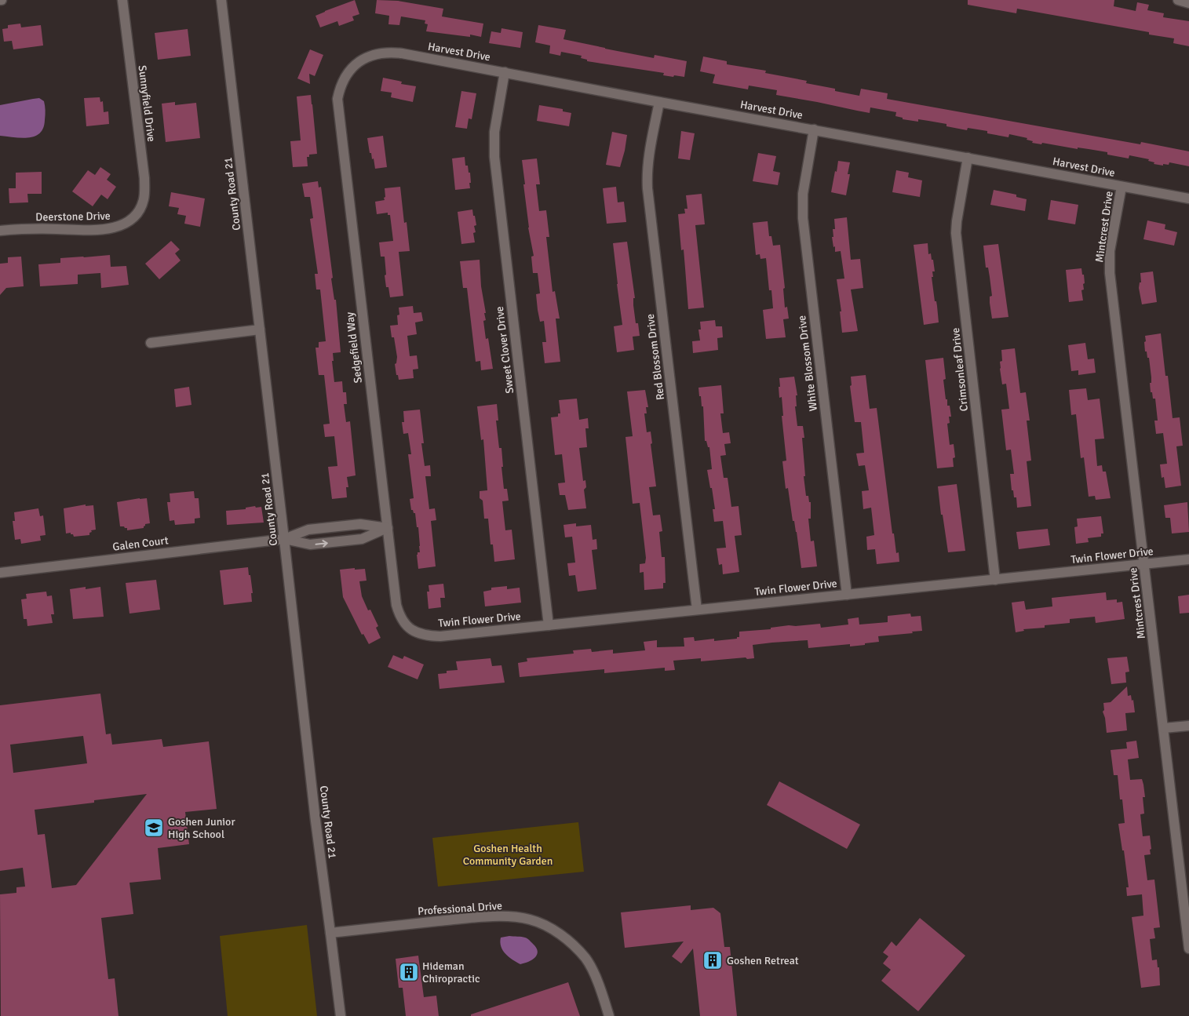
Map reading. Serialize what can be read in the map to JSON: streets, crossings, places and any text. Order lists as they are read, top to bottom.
{
  "streets": {
    "street": [
      "Harvest Drive",
      "Sunnyfield Drive",
      "County Road 21",
      "Deerstone Drive",
      "Mintcrest Drive",
      "Sedgefield Way",
      "Sweet Clover Drive",
      "Red Blossom Drive",
      "White Blossom Drive",
      "Crimsonleaf Drive",
      "Galen Court",
      "Twin Flower Drive",
      "Professional Drive"
    ]
  },
  "crossings": [
    ["Harvest Drive", "Mintcrest Drive"],
    ["Harvest Drive", "Sedgefield Way"],
    ["Harvest Drive", "Sweet Clover Drive"],
    ["Harvest Drive", "Red Blossom Drive"],
    ["Harvest Drive", "White Blossom Drive"],
    ["Harvest Drive", "Crimsonleaf Drive"],
    ["Sunnyfield Drive", "Deerstone Drive"],
    ["County Road 21", "Galen Court"],
    ["County Road 21", "Professional Drive"],
    ["Mintcrest Drive", "Twin Flower Drive"],
    ["Sedgefield Way", "Twin Flower Drive"],
    ["Sweet Clover Drive", "Twin Flower Drive"],
    ["Red Blossom Drive", "Twin Flower Drive"],
    ["White Blossom Drive", "Twin Flower Drive"],
    ["Crimsonleaf Drive", "Twin Flower Drive"]
  ],
  "parks": ["Goshen Health Community Garden"],
  "places": {
    "school or university": ["Goshen Junior High School"],
    "building": ["Goshen Retreat", "Hideman Chiropractic"]
  }
}
